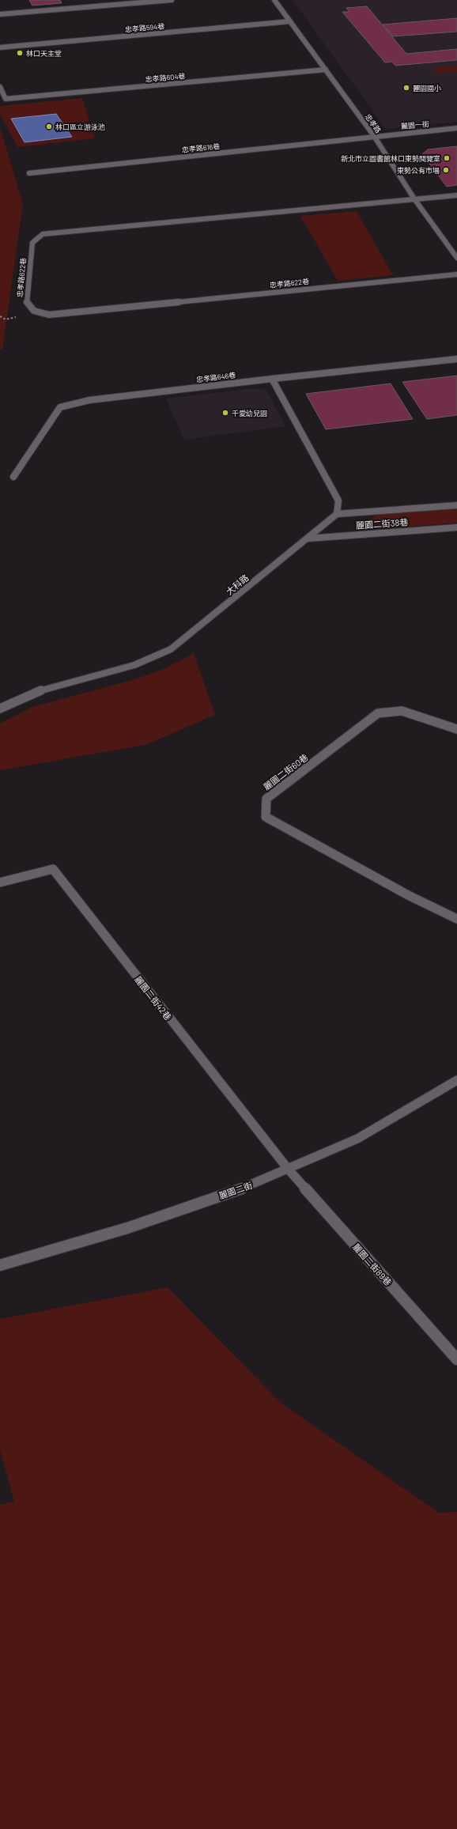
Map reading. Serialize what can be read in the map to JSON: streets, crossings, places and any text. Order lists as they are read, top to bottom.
{
  "streets": {
    "street": [
      "忠孝路594巷",
      "忠孝路604巷",
      "忠孝路",
      "麗園一街",
      "忠孝路616巷",
      "忠孝路622巷",
      "忠孝路646巷",
      "麗園二街38巷",
      "大科路",
      "麗園二街60巷",
      "麗園二街42巷",
      "麗園二街",
      "麗園二街89巷"
    ]
  },
  "crossings": [
    ["忠孝路594巷", "忠孝路"],
    ["忠孝路604巷", "忠孝路"],
    ["忠孝路", "麗園一街"],
    ["忠孝路", "忠孝路616巷"],
    ["忠孝路", "忠孝路622巷"],
    ["麗園一街", "忠孝路616巷"],
    ["麗園二街38巷", "大科路"],
    ["麗園二街42巷", "麗園二街"],
    ["麗園二街42巷", "麗園二街89巷"],
    ["麗園二街", "麗園二街89巷"]
  ],
  "places": [
    "林口天主堂",
    "麗園國小",
    "林口區立游泳池",
    "新北市立圖書館林口東勢閱覽室",
    "東勢公有市場",
    "千愛幼兒園"
  ]
}
